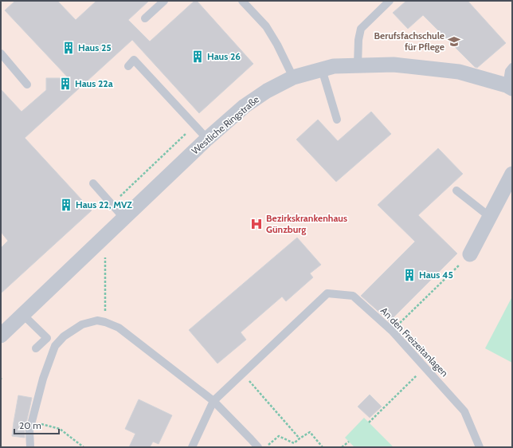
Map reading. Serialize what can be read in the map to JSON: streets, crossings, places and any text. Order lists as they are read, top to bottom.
{
  "streets": {
    "street": ["Westliche Ringstraße"],
    "lane": ["An den Freizeitanlagen"]
  },
  "places": {
    "school or university": ["Berufsfachschule für Pflege"],
    "building": [
      "Haus 25",
      "Haus 26",
      "Haus 22a",
      "Haus 22, MVZ",
      "Haus 45"
    ],
    "hospital": ["Bezirkskrankenhaus Günzburg"]
  },
  "scale_bar": "20 m"
}
